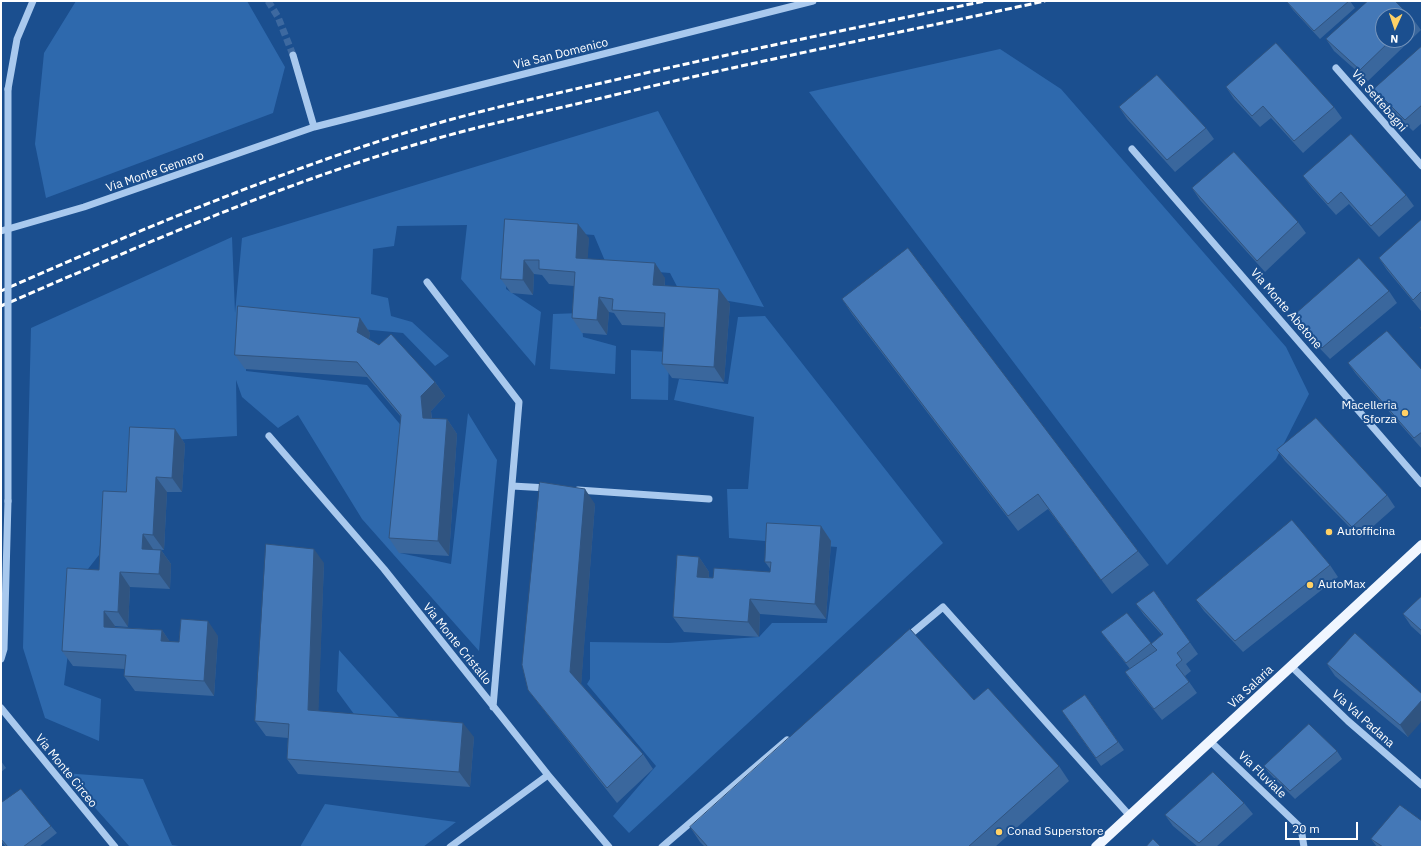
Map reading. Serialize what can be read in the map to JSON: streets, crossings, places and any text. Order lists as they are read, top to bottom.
{
  "streets": {
    "main road": ["Via Salaria"],
    "street": [
      "Via San Domenico",
      "Via Settebagni",
      "Via Monte Gennaro",
      "Via Monte Abetone",
      "Via Monte Cristallo",
      "Via Val Padana",
      "Via Monte Circeo",
      "Via Fluviale"
    ]
  },
  "crossings": [
    ["Via San Domenico", "Via Monte Gennaro"],
    ["Via Salaria", "Via Val Padana"],
    ["Via Salaria", "Via Fluviale"]
  ],
  "places": [
    "Macelleria Sforza",
    "Autofficina",
    "AutoMax",
    "Conad Superstore"
  ],
  "scale_bar": "20 m",
  "north": "bottom"
}
